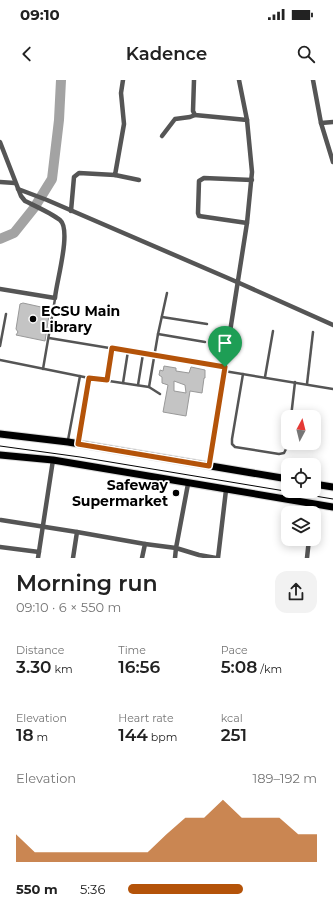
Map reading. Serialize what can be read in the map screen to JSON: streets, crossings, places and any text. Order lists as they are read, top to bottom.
{
  "places": ["ECSU Main Library", "Safeway Supermarket"],
  "north": "top",
  "page": {
    "status": "09:10",
    "header": "Kadence",
    "heading": ["Morning run", "09:10 · 6 × 550 m"],
    "stats": [
      ["Distance", "3.30 km"],
      ["Time", "16:56"],
      ["Pace", "5:08 /km"],
      ["Elevation", "18 m"],
      ["Heart rate", "144 bpm"],
      ["kcal", "251"]
    ],
    "chart": ["Elevation", "189–192 m"],
    "list": [
      {
        "name": "550 m",
        "note": "5:36"
      }
    ]
  }
}
